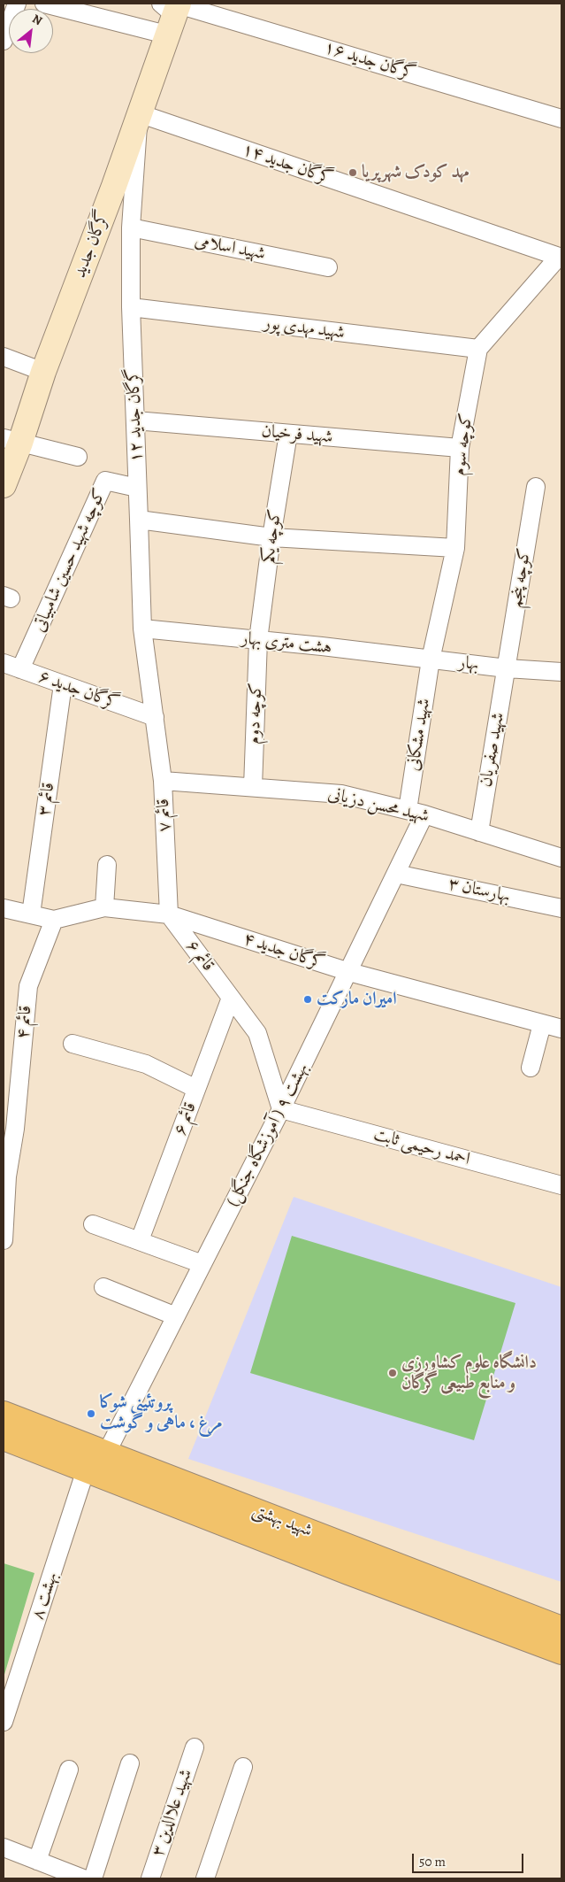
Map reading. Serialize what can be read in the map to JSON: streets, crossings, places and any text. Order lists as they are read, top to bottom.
{
  "streets": {
    "main road": ["گرگان جدید", "شهید بهشتی"],
    "street": [
      "گرگان جدید ۱۶",
      "گرگان جدید ۱۴",
      "شهید اسلامی",
      "شهید مهدی پور",
      "گرگان جدید ۱۲",
      "شهید فرخیان",
      "کوچه سوم",
      "کوچه یکم",
      "کوچه شهید حسین شامبیاتی",
      "کوچه پنجم",
      "هشت متری بهار",
      "بهار",
      "گرگان جدید ۶",
      "کوچه دوم",
      "شهید مشکانی",
      "شهید صفریان",
      "۳ قائم",
      "شهید محسن دزیانی",
      "۷ قائم",
      "بهارستان ۳",
      "گرگان جدید ۴",
      "۶ قائم",
      "قائم ۴",
      "قائم ۶",
      "بهشت ۹ ( آموزشگاه جنگل)",
      "احمد رحیمی ثابت",
      "۸ بهشت",
      "۳ شهید علاالدین"
    ]
  },
  "crossings": [
    ["گرگان جدید ۱۶", "گرگان جدید"],
    ["گرگان جدید ۱۴", "گرگان جدید"],
    ["گرگان جدید ۱۴", "گرگان جدید ۱۲"],
    ["گرگان جدید", "گرگان جدید ۱۲"],
    ["شهید اسلامی", "گرگان جدید ۱۲"],
    ["شهید مهدی پور", "گرگان جدید ۱۲"],
    ["شهید مهدی پور", "کوچه سوم"],
    ["گرگان جدید ۱۲", "شهید فرخیان"],
    ["گرگان جدید ۱۲", "کوچه شهید حسین شامبیاتی"],
    ["گرگان جدید ۱۲", "هشت متری بهار"],
    ["گرگان جدید ۱۲", "گرگان جدید ۶"],
    ["گرگان جدید ۱۲", "۷ قائم"],
    ["شهید فرخیان", "کوچه سوم"],
    ["شهید فرخیان", "کوچه یکم"],
    ["کوچه سوم", "هشت متری بهار"],
    ["کوچه سوم", "بهار"],
    ["کوچه سوم", "شهید مشکانی"],
    ["کوچه یکم", "هشت متری بهار"],
    ["کوچه یکم", "کوچه دوم"],
    ["کوچه شهید حسین شامبیاتی", "گرگان جدید ۶"],
    ["کوچه پنجم", "بهار"],
    ["کوچه پنجم", "شهید صفریان"],
    ["هشت متری بهار", "بهار"],
    ["هشت متری بهار", "کوچه دوم"],
    ["هشت متری بهار", "شهید مشکانی"],
    ["بهار", "شهید مشکانی"],
    ["بهار", "شهید صفریان"],
    ["گرگان جدید ۶", "۳ قائم"],
    ["گرگان جدید ۶", "۷ قائم"],
    ["کوچه دوم", "شهید محسن دزیانی"],
    ["شهید مشکانی", "شهید محسن دزیانی"],
    ["شهید صفریان", "شهید محسن دزیانی"],
    ["۳ قائم", "گرگان جدید ۴"],
    ["شهید محسن دزیانی", "۷ قائم"],
    ["شهید محسن دزیانی", "بهشت ۹ ( آموزشگاه جنگل)"],
    ["۷ قائم", "گرگان جدید ۴"],
    ["۷ قائم", "۶ قائم"],
    ["بهارستان ۳", "بهشت ۹ ( آموزشگاه جنگل)"],
    ["گرگان جدید ۴", "۶ قائم"],
    ["گرگان جدید ۴", "قائم ۴"],
    ["گرگان جدید ۴", "بهشت ۹ ( آموزشگاه جنگل)"],
    ["۶ قائم", "قائم ۶"],
    ["بهشت ۹ ( آموزشگاه جنگل)", "احمد رحیمی ثابت"],
    ["بهشت ۹ ( آموزشگاه جنگل)", "شهید بهشتی"],
    ["شهید بهشتی", "۸ بهشت"]
  ],
  "places": [
    "مهد کودک شهرپریا",
    "امیران مارکت",
    "دانشگاه علوم کشاورزی و منابع طبیعی گرگان",
    "پروتئینی شوکا مرغ‌ ، ماهی و گوشت"
  ],
  "scale_bar": "50 m",
  "north": "top right"
}
